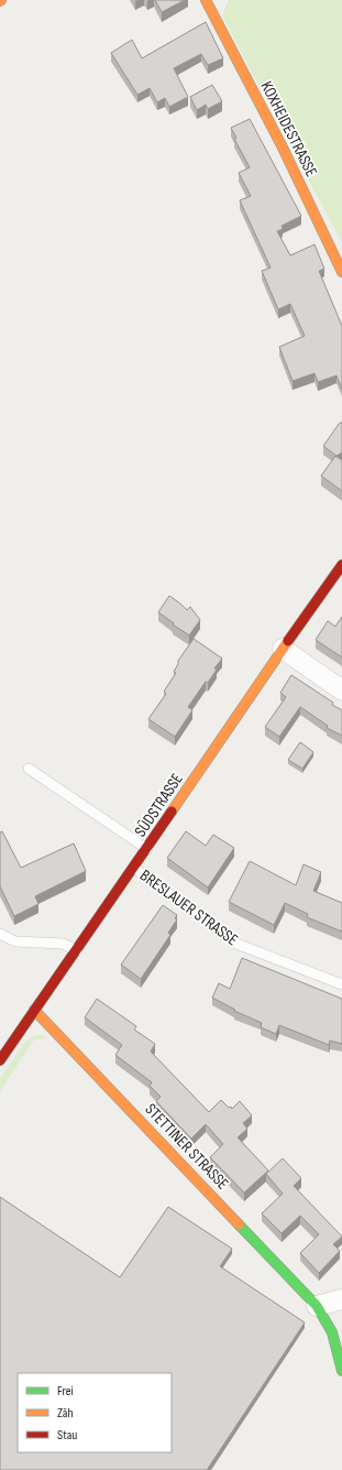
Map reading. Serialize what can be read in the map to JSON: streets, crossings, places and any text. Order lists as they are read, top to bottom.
{
  "streets": {
    "street": ["KOXHEIDESTRASSE", "SÜDSTRASSE", "STETTINER STRASSE"],
    "lane": ["BRESLAUER STRASSE"]
  },
  "crossings": [
    ["SÜDSTRASSE", "BRESLAUER STRASSE"],
    ["SÜDSTRASSE", "STETTINER STRASSE"]
  ],
  "legend": ["Frei", "Zäh", "Stau"]
}
